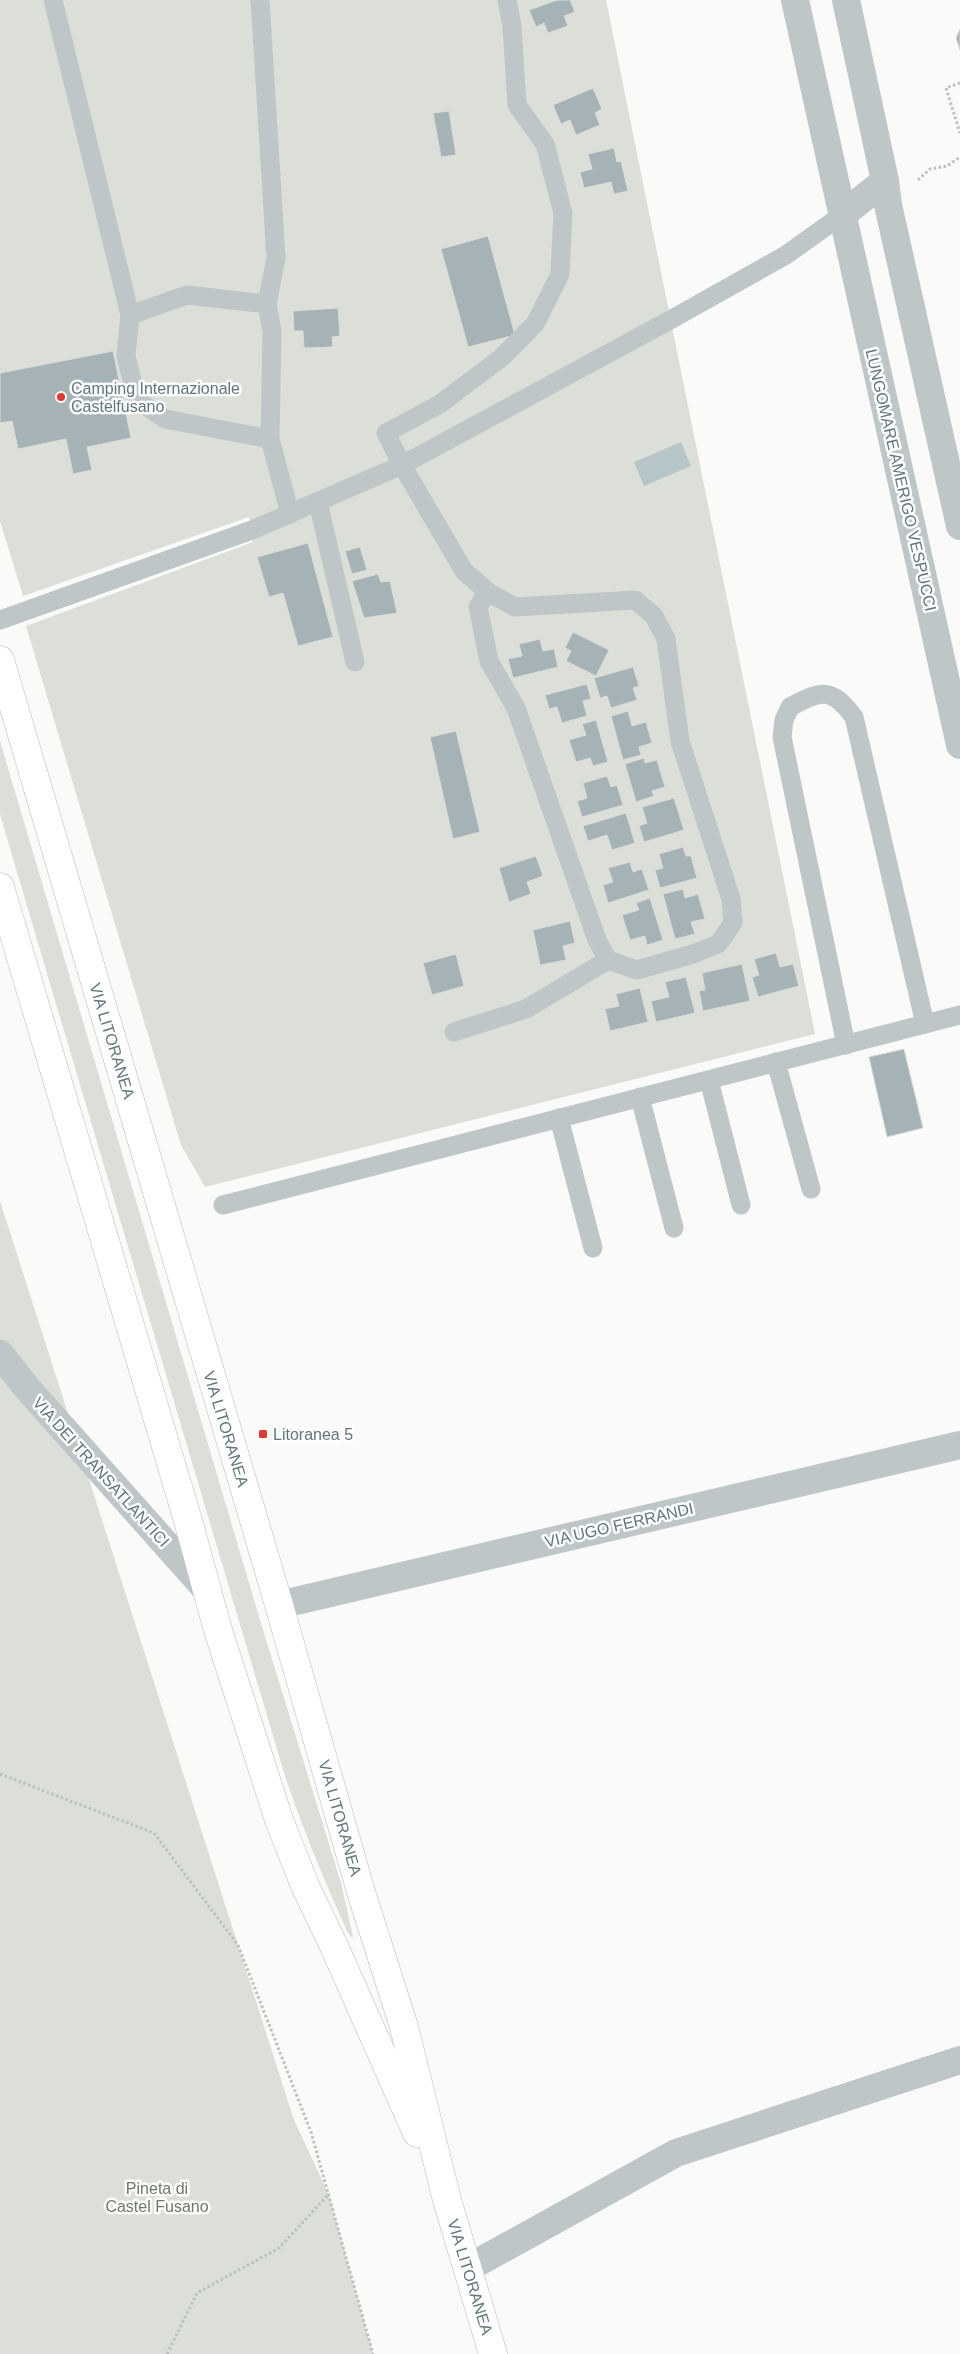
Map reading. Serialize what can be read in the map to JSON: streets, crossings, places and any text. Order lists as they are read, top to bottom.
{
  "streets": {
    "main road": ["VIA LITORANEA"],
    "street": ["LUNGOMARE AMERIGO VESPUCCI", "VIA DEI TRANSATLANTICI", "VIA UGO FERRANDI"]
  },
  "crossings": [
    ["VIA LITORANEA", "VIA DEI TRANSATLANTICI"],
    ["VIA LITORANEA", "VIA UGO FERRANDI"]
  ],
  "parks": ["Pineta di Castel Fusano"],
  "places": {
    "other": ["Camping Internazionale Castelfusano"],
    "transit": ["Litoranea 5"]
  }
}
